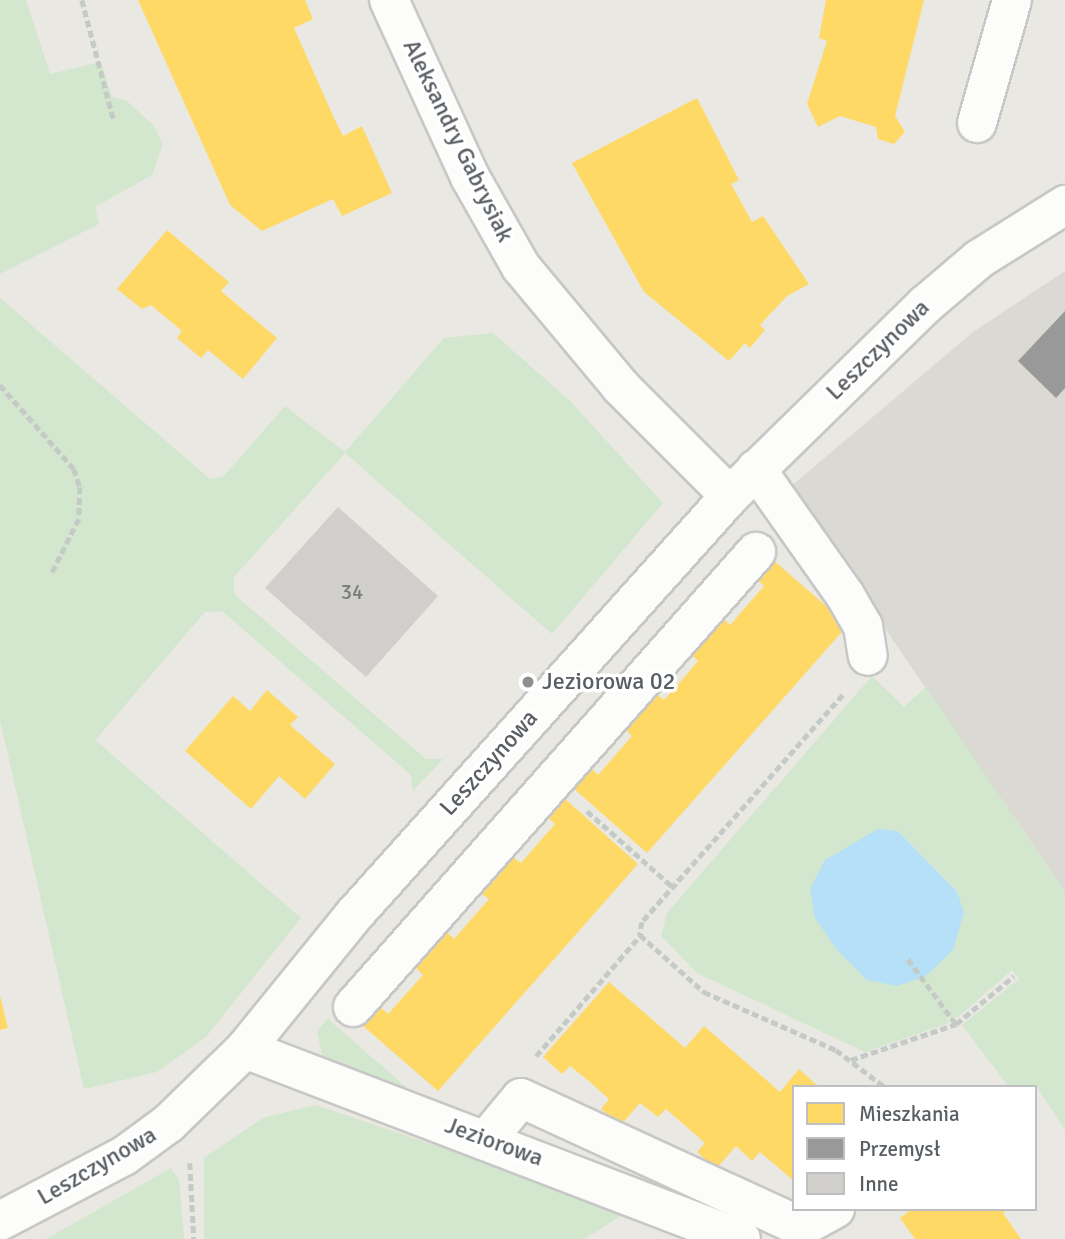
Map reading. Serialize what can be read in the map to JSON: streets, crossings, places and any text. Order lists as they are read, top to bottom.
{
  "streets": {
    "street": ["Aleksandry Gabrysiak", "Leszczynowa", "Jeziorowa"]
  },
  "crossings": [
    ["Aleksandry Gabrysiak", "Leszczynowa"],
    ["Leszczynowa", "Jeziorowa"]
  ],
  "places": ["Jeziorowa 02"],
  "house_numbers": ["34"],
  "legend": ["Mieszkania", "Przemysł", "Inne"]
}
